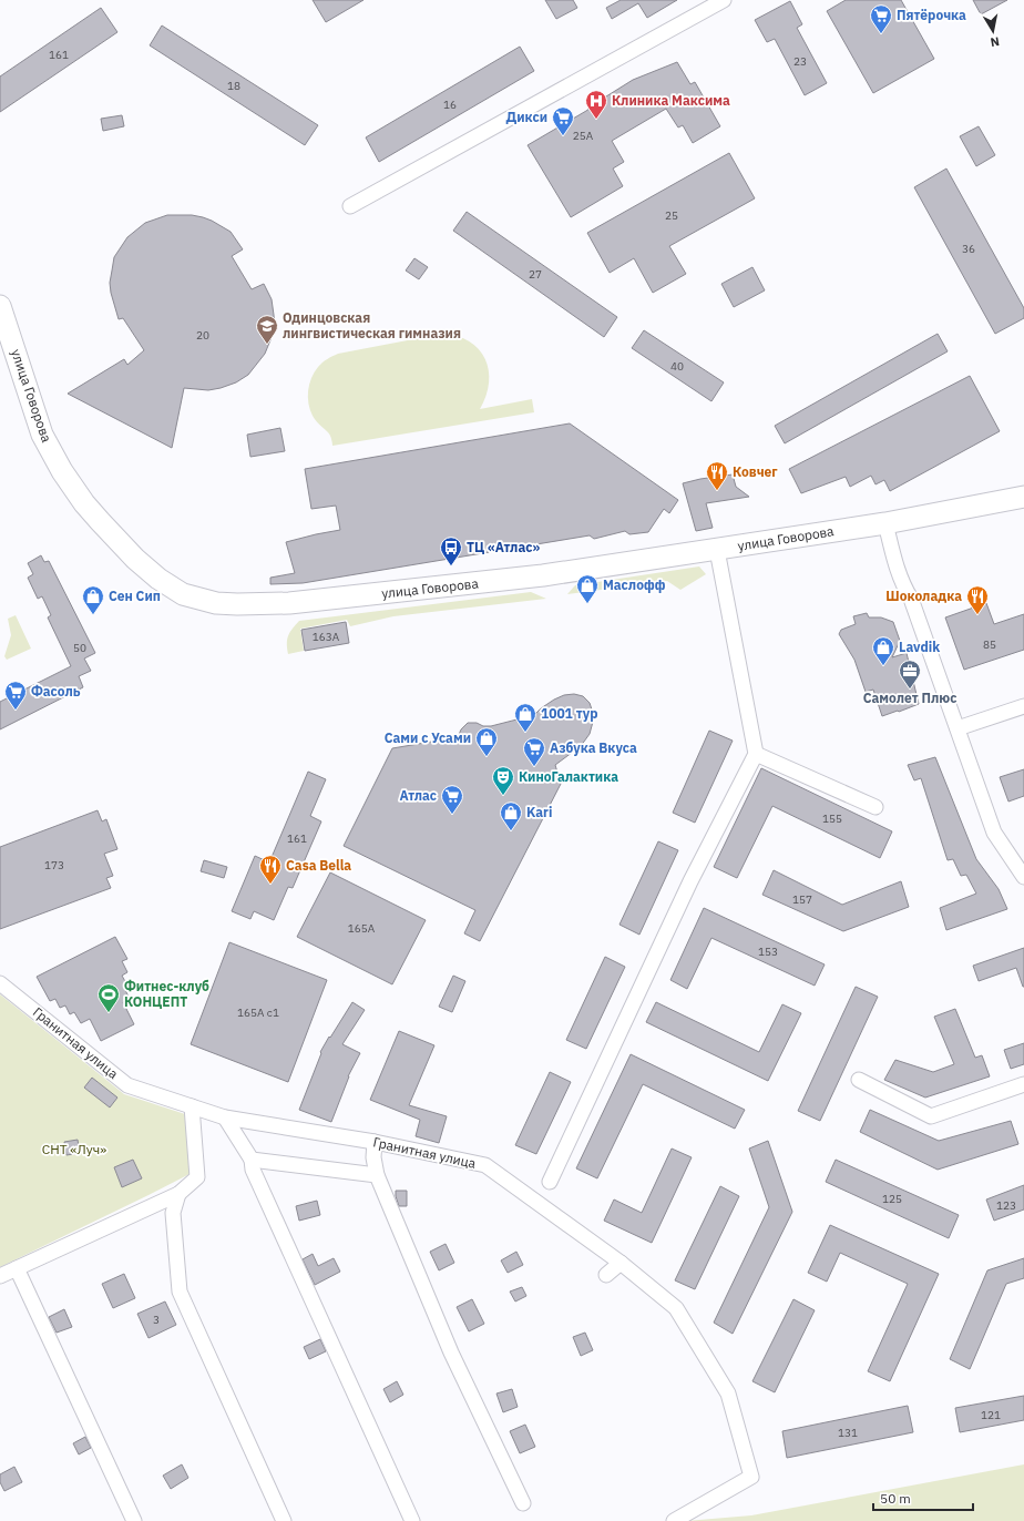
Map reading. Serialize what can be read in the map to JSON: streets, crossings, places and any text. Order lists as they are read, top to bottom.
{
  "streets": {
    "main road": ["улица Говорова"],
    "street": ["Гранитная улица"]
  },
  "parks": ["СНТ «Луч»"],
  "places": {
    "supermarket": [
      "Пятёрочка",
      "Дикси",
      "Фасоль",
      "Азбука Вкуса",
      "Атлас"
    ],
    "hospital": ["Клиника Максима"],
    "school or university": ["Одинцовская лингвистическая гимназия"],
    "restaurant": ["Ковчег", "Шоколадка", "Casa Bella"],
    "bus stop": ["ТЦ «Атлас»"],
    "shop": [
      "Маслофф",
      "Сен Сип",
      "Lavdik",
      "1001 тур",
      "Сами с Усами",
      "Kari"
    ],
    "office": ["Самолет Плюс"],
    "theatre": ["КиноГалактика"],
    "sports": ["Фитнес-клуб КОНЦЕПТ"]
  },
  "house_numbers": [
    "161",
    "23",
    "18",
    "16",
    "25А",
    "25",
    "36",
    "27",
    "20",
    "40",
    "163А",
    "85",
    "50",
    "155",
    "161",
    "173",
    "157",
    "165А",
    "153",
    "165А с1",
    "125",
    "123",
    "3",
    "121",
    "131"
  ],
  "scale_bar": "50 m",
  "north": "bottom"
}
